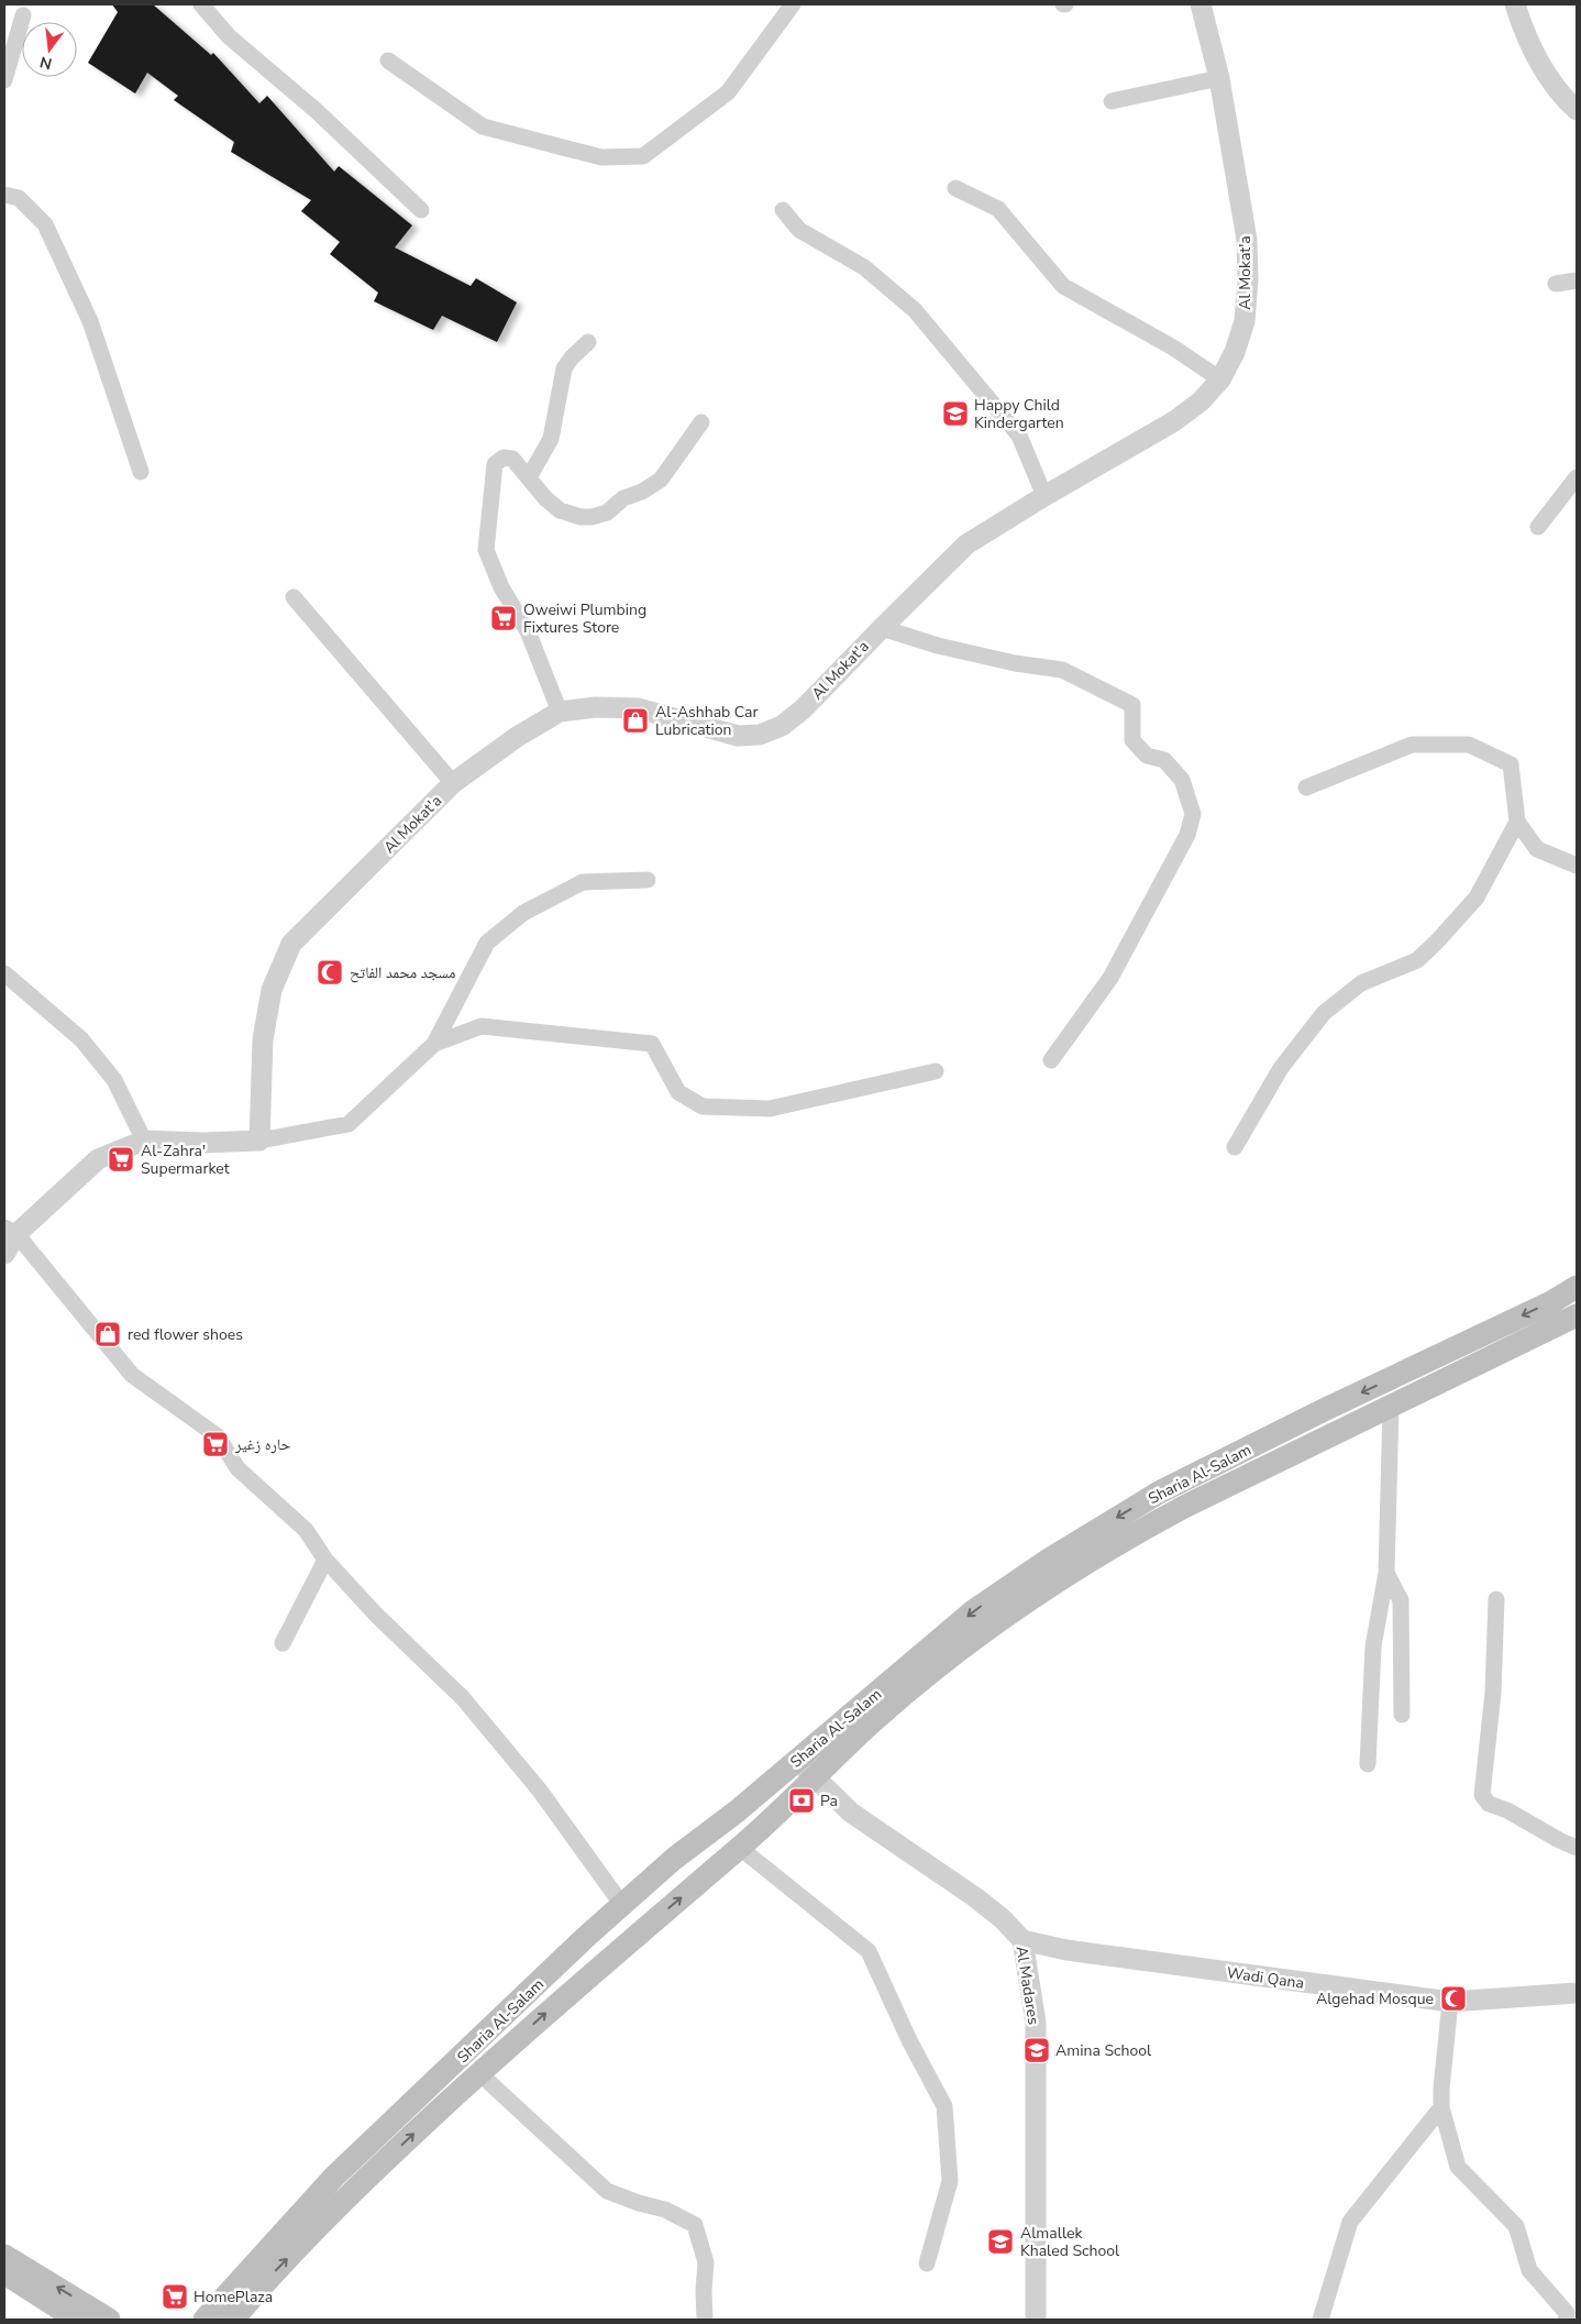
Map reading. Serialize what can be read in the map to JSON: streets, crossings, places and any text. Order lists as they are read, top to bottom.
{
  "streets": {
    "main road": ["Sharia Al-Salam"],
    "street": ["Al Mokat'a", "Wadi Qana", "Al Madares"]
  },
  "crossings": [
    ["Sharia Al-Salam", "Al Madares"],
    ["Wadi Qana", "Al Madares"]
  ],
  "places": {
    "school or university": ["Happy Child Kindergarten", "Amina School", "Almallek Khaled School"],
    "supermarket": [
      "Oweiwi Plumbing Fixtures Store",
      "Al-Zahra' Supermarket",
      "حاره زغير",
      "HomePlaza"
    ],
    "shop": ["Al-Ashhab Car Lubrication", "red flower shoes"],
    "mosque": ["مسجد محمد الفاتح", "Algehad Mosque"],
    "bank": ["Pa"]
  },
  "north": "bottom"
}
